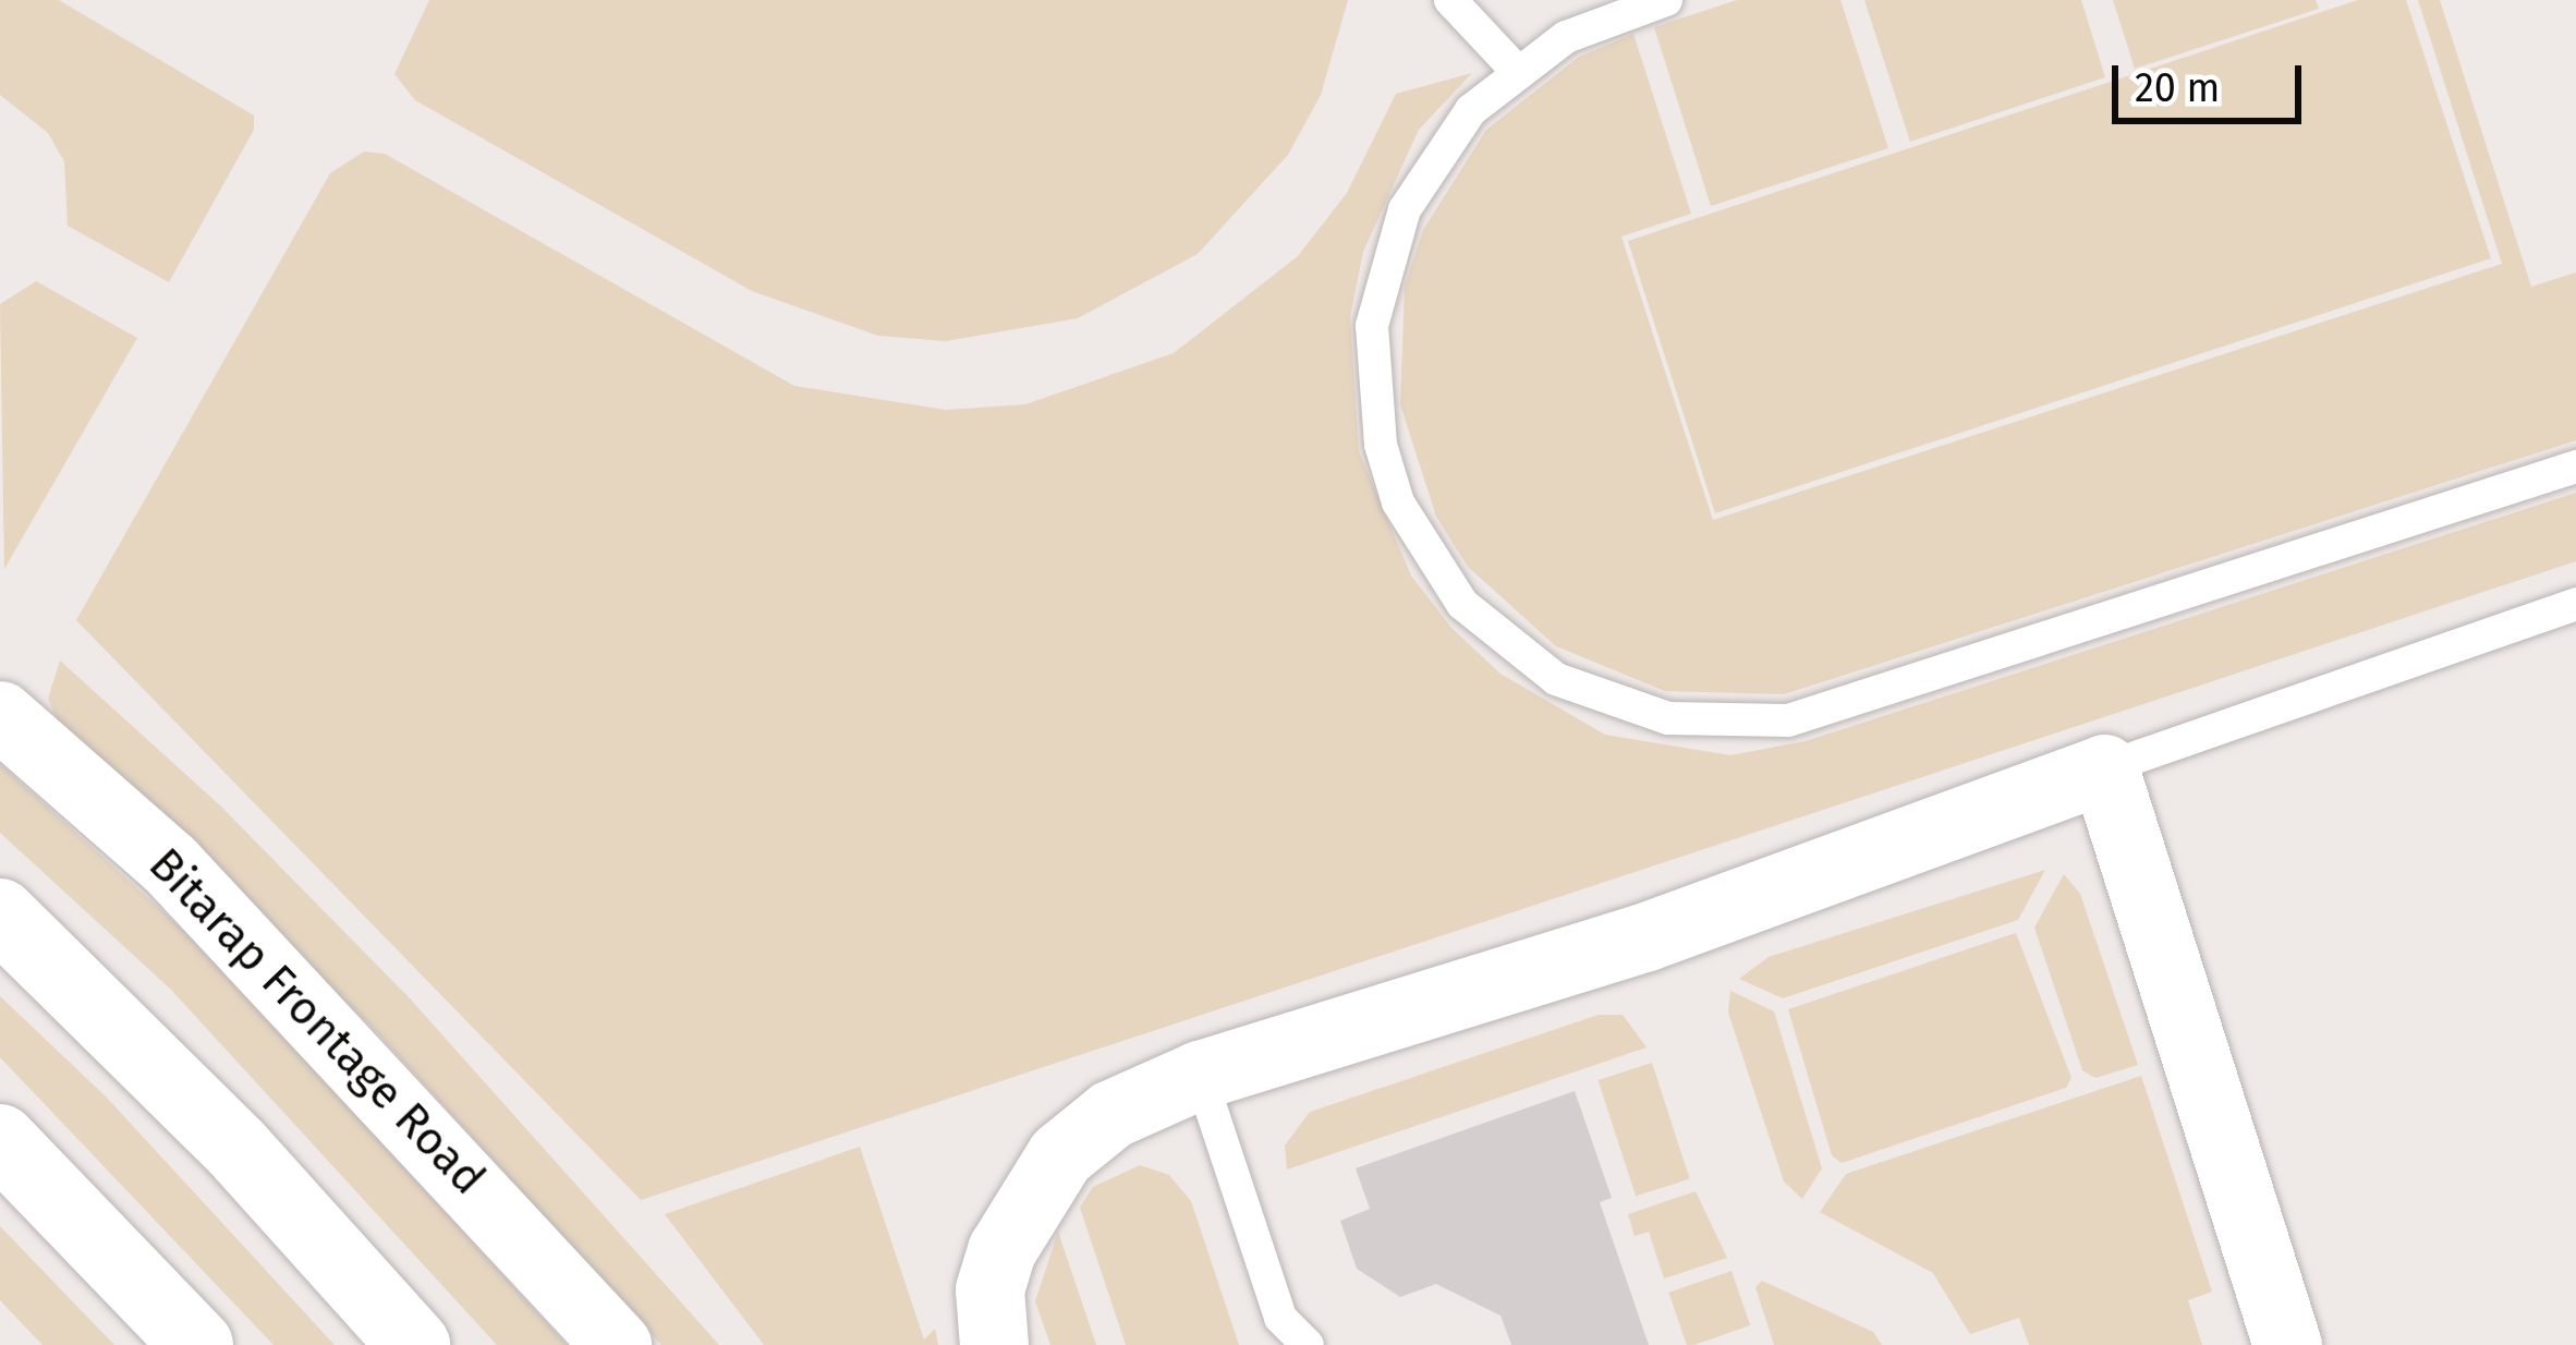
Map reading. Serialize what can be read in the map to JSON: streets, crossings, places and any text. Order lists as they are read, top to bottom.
{
  "streets": {
    "street": ["Bitarap Frontage Road"]
  },
  "scale_bar": "20 m"
}
